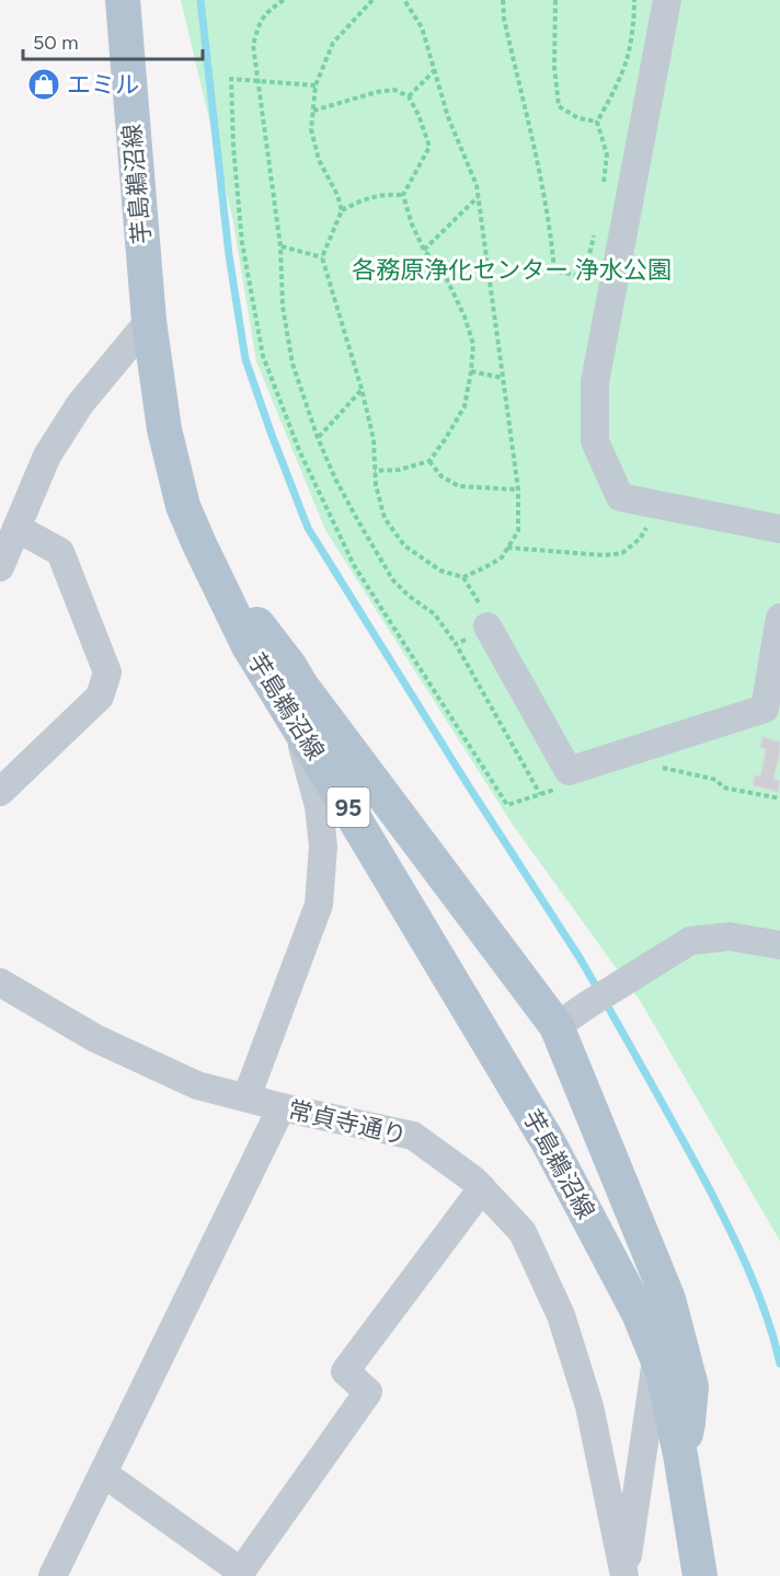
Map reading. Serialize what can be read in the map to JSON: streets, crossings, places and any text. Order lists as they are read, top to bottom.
{
  "streets": {
    "main road": ["芋島鵜沼線", "95"],
    "street": ["常貞寺通り"]
  },
  "parks": ["各務原浄化センター 浄水公園"],
  "places": {
    "shop": ["エミル"]
  },
  "scale_bar": "50 m"
}
